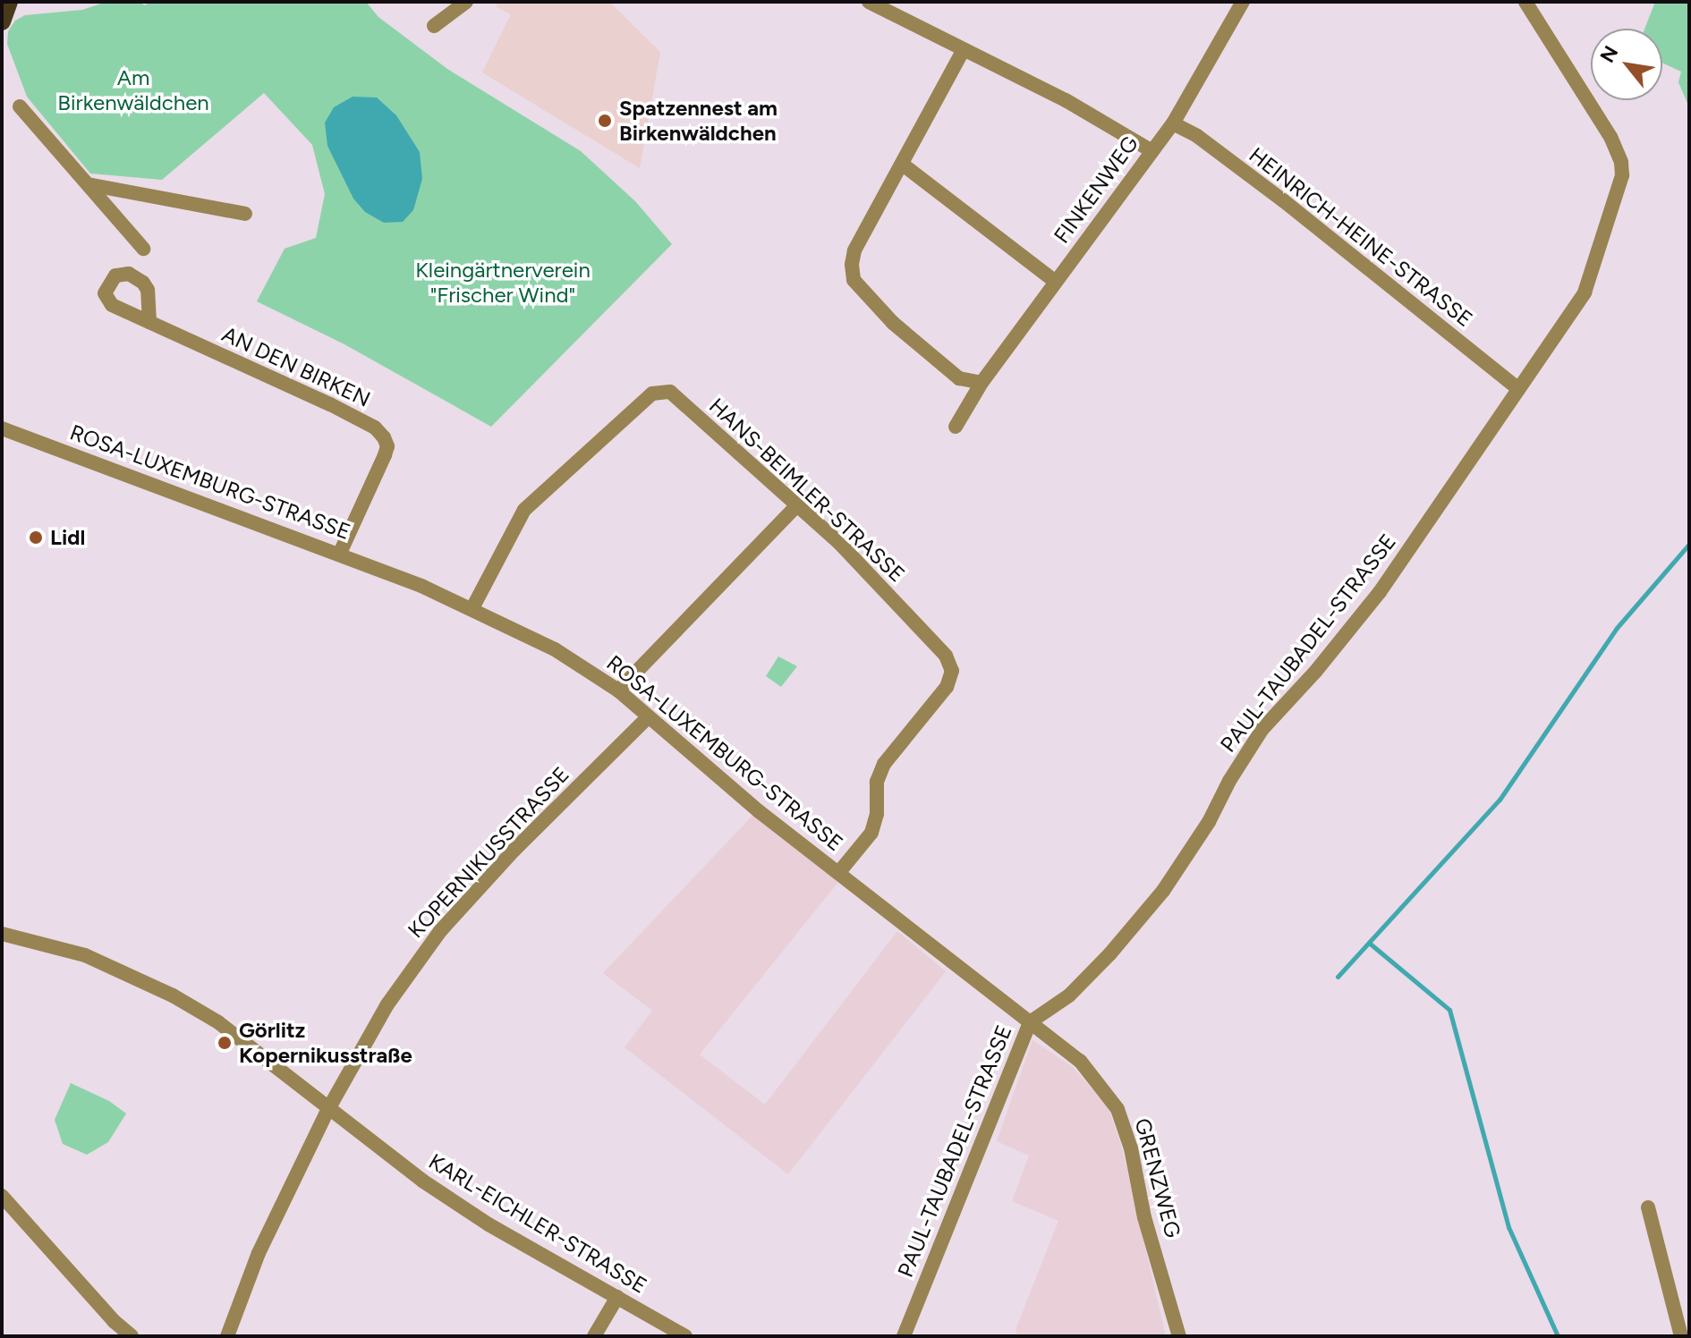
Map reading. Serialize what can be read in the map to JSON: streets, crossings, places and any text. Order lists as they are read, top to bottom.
{
  "streets": {
    "street": [
      "FINKENWEG",
      "HEINRICH-HEINE-STRASSE",
      "AN DEN BIRKEN",
      "ROSA-LUXEMBURG-STRASSE",
      "HANS-BEIMLER-STRASSE",
      "PAUL-TAUBADEL-STRASSE",
      "KOPERNIKUSSTRASSE",
      "GRENZWEG",
      "KARL-EICHLER-STRASSE"
    ]
  },
  "crossings": [
    ["FINKENWEG", "HEINRICH-HEINE-STRASSE"],
    ["HEINRICH-HEINE-STRASSE", "PAUL-TAUBADEL-STRASSE"],
    ["AN DEN BIRKEN", "ROSA-LUXEMBURG-STRASSE"],
    ["ROSA-LUXEMBURG-STRASSE", "HANS-BEIMLER-STRASSE"],
    ["ROSA-LUXEMBURG-STRASSE", "PAUL-TAUBADEL-STRASSE"],
    ["ROSA-LUXEMBURG-STRASSE", "KOPERNIKUSSTRASSE"],
    ["ROSA-LUXEMBURG-STRASSE", "GRENZWEG"],
    ["PAUL-TAUBADEL-STRASSE", "GRENZWEG"],
    ["KOPERNIKUSSTRASSE", "KARL-EICHLER-STRASSE"]
  ],
  "parks": ["Am Birkenwäldchen", "Kleingärtnerverein \"Frischer Wind\""],
  "places": ["Spatzennest am Birkenwäldchen", "Lidl", "Görlitz Kopernikusstraße"],
  "north": "top left"
}
